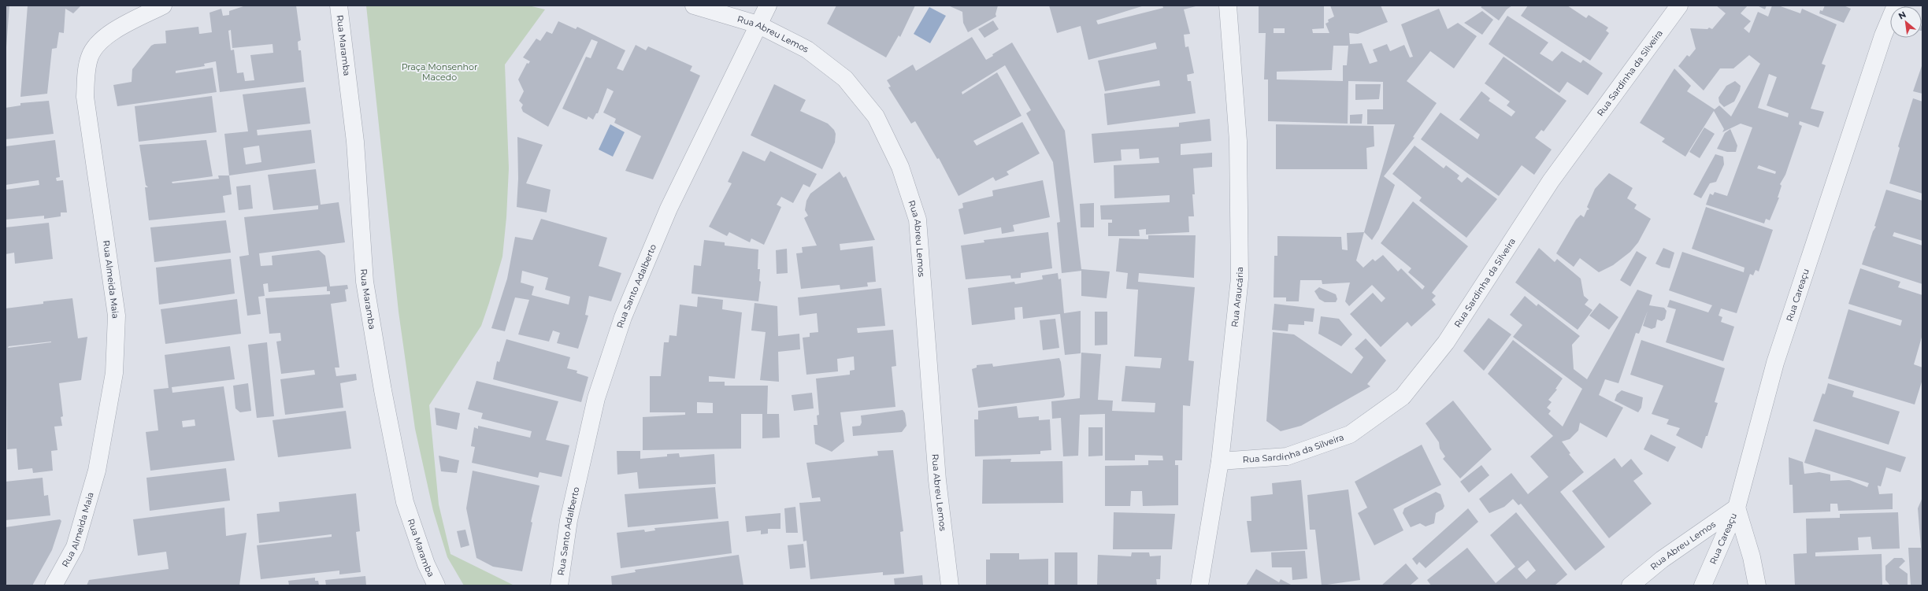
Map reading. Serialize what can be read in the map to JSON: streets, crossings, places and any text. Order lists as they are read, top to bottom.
{
  "streets": {
    "street": [
      "Rua Abreu Lemos",
      "Rua Maramba",
      "Rua Sardinha da Silveira",
      "Rua Almeida Maia",
      "Rua Santo Adalberto",
      "Rua Careaçu",
      "Rua Araucária"
    ]
  },
  "crossings": [
    ["Rua Abreu Lemos", "Rua Santo Adalberto"],
    ["Rua Abreu Lemos", "Rua Careaçu"],
    ["Rua Sardinha da Silveira", "Rua Araucária"]
  ],
  "parks": ["Praça Monsenhor Macedo"],
  "north": "top left"
}
